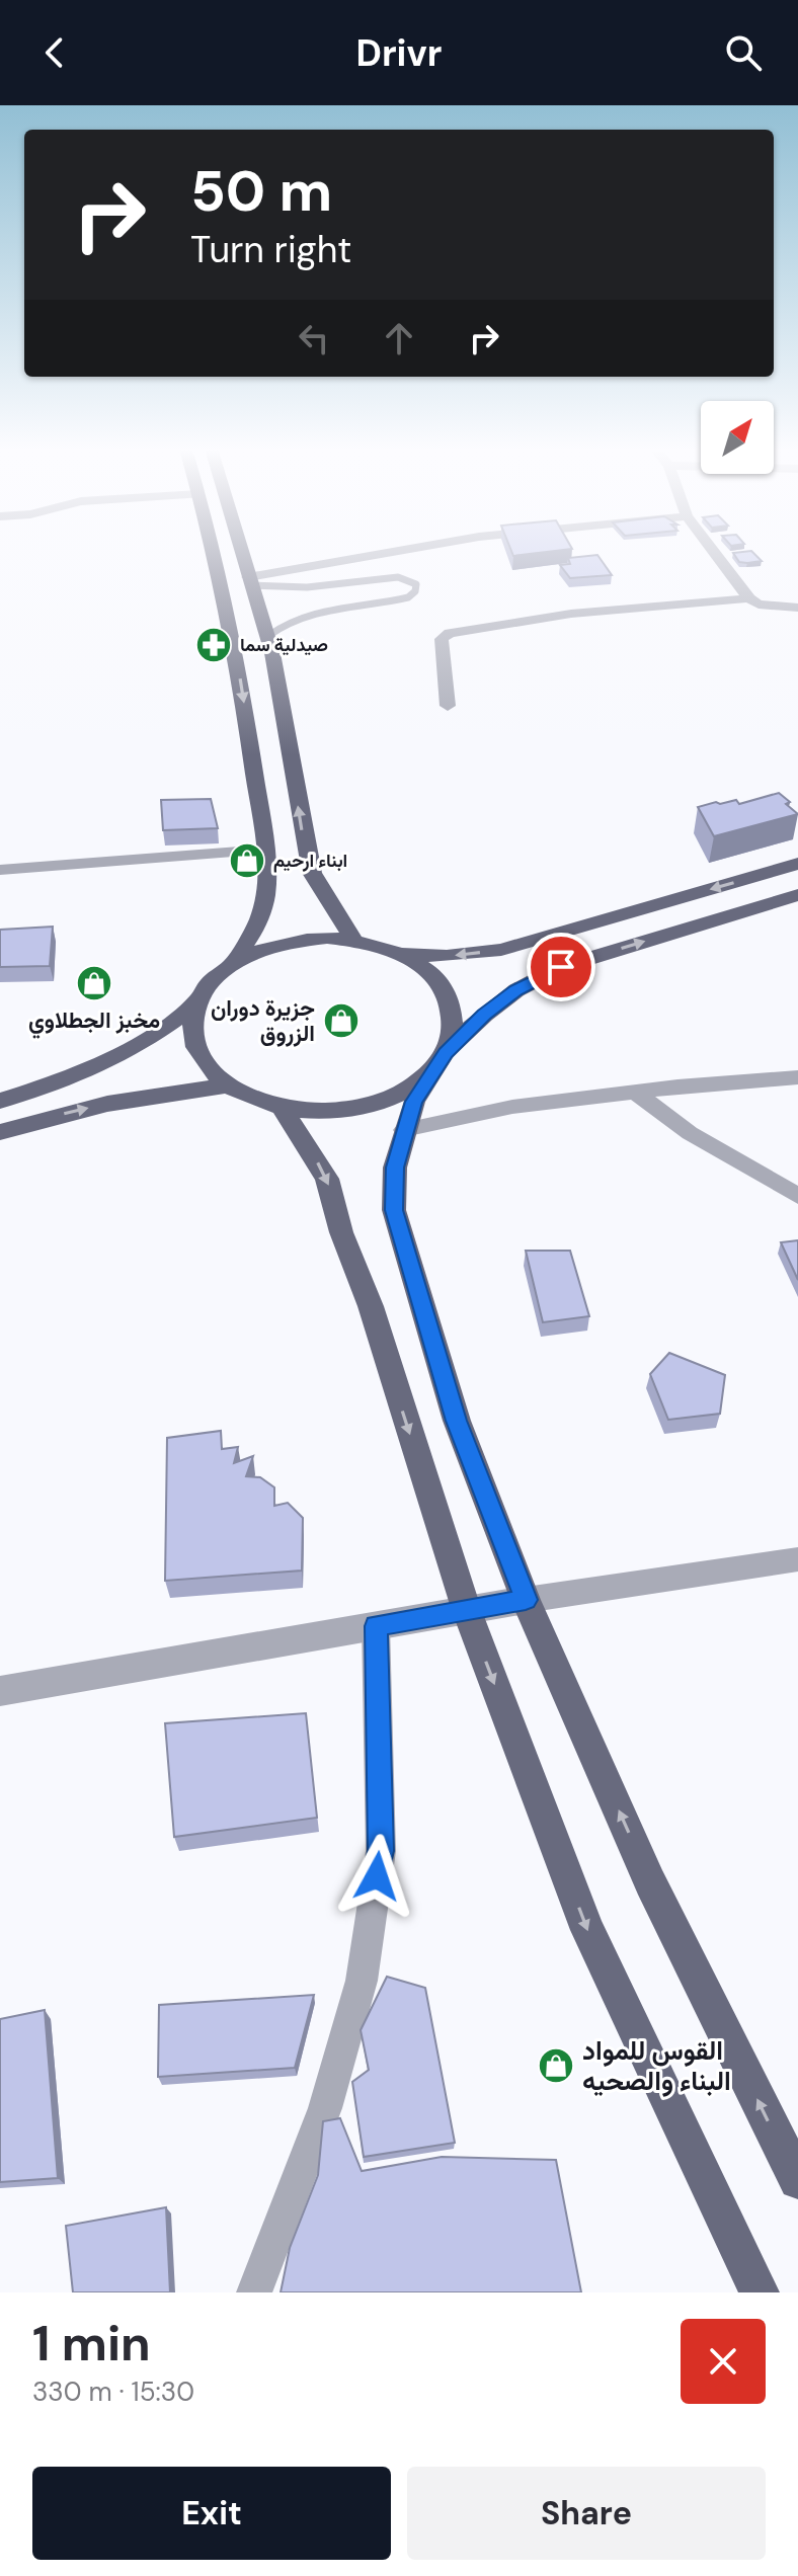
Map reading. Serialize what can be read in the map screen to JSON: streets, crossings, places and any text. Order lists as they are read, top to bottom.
{
  "places": {
    "pharmacy": ["صيدلية سما"],
    "shop": [
      "ابناء ارحيم",
      "مخبز الجطلاوي",
      "جزيرة دوران الزروق",
      "القوس للمواد البناء والصحيه"
    ]
  },
  "north": "top right",
  "page": {
    "header": "Drivr",
    "turn": ["50 m", "Turn right"],
    "heading": ["1 min", "330 m · 15:30"],
    "buttons": ["Exit", "Share"]
  }
}
